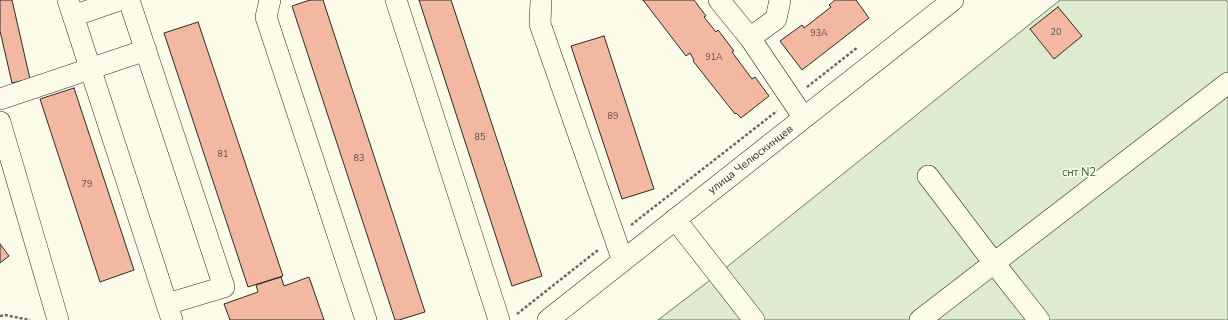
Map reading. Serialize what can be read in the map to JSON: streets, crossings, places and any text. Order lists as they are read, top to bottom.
{
  "streets": {
    "street": ["улица Челюскинцев"]
  },
  "parks": ["снт N2"],
  "house_numbers": [
    "20",
    "93А",
    "91А",
    "89",
    "85",
    "81",
    "83",
    "79"
  ]
}
